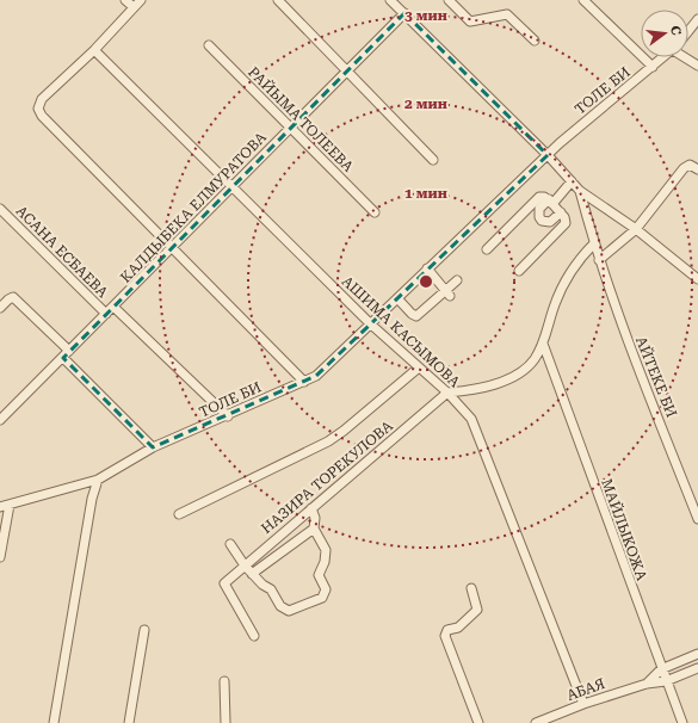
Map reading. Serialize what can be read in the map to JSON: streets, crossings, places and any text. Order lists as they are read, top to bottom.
{
  "streets": {
    "street": [
      "ТОЛЕ БИ",
      "РАЙЫМА ТОЛЕЕВА",
      "КАЛДЫБЕКА ЕЛМУРАТОВА",
      "АСАНА ЕСБАЕВА",
      "АШИМА КАСЫМОВА",
      "АЙТЕКЕ БИ",
      "НАЗИРА ТОРЕКУЛОВА",
      "МАЙЛЫКОЖА",
      "АБАЯ"
    ]
  },
  "crossings": [
    ["ТОЛЕ БИ", "АШИМА КАСЫМОВА"],
    ["РАЙЫМА ТОЛЕЕВА", "КАЛДЫБЕКА ЕЛМУРАТОВА"],
    ["КАЛДЫБЕКА ЕЛМУРАТОВА", "АСАНА ЕСБАЕВА"],
    ["КАЛДЫБЕКА ЕЛМУРАТОВА", "АШИМА КАСЫМОВА"],
    ["АШИМА КАСЫМОВА", "НАЗИРА ТОРЕКУЛОВА"],
    ["АШИМА КАСЫМОВА", "АБАЯ"],
    ["МАЙЛЫКОЖА", "АБАЯ"]
  ],
  "north": "right",
  "rings": ["3 мин", "2 мин", "1 мин"]
}
